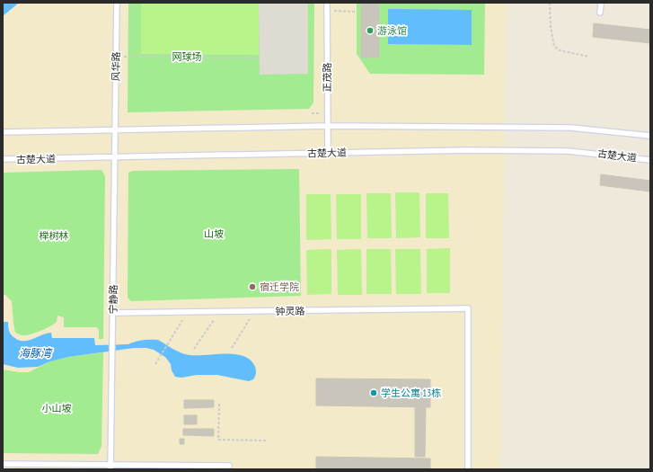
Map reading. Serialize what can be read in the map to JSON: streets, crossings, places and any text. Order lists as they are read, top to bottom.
{
  "streets": {
    "lane": [
      "风华路",
      "正茂路",
      "古楚大道",
      "宁静路",
      "钟灵路"
    ]
  },
  "crossings": [
    ["风华路", "宁静路"],
    ["正茂路", "古楚大道"],
    ["古楚大道", "宁静路"],
    ["宁静路", "钟灵路"]
  ],
  "water": ["海豚湾"],
  "parks": [
    "网球场",
    "山坡",
    "榉树林",
    "小山坡"
  ],
  "places": ["游泳馆", "宿迁学院", "学生公寓 13栋"]
}
